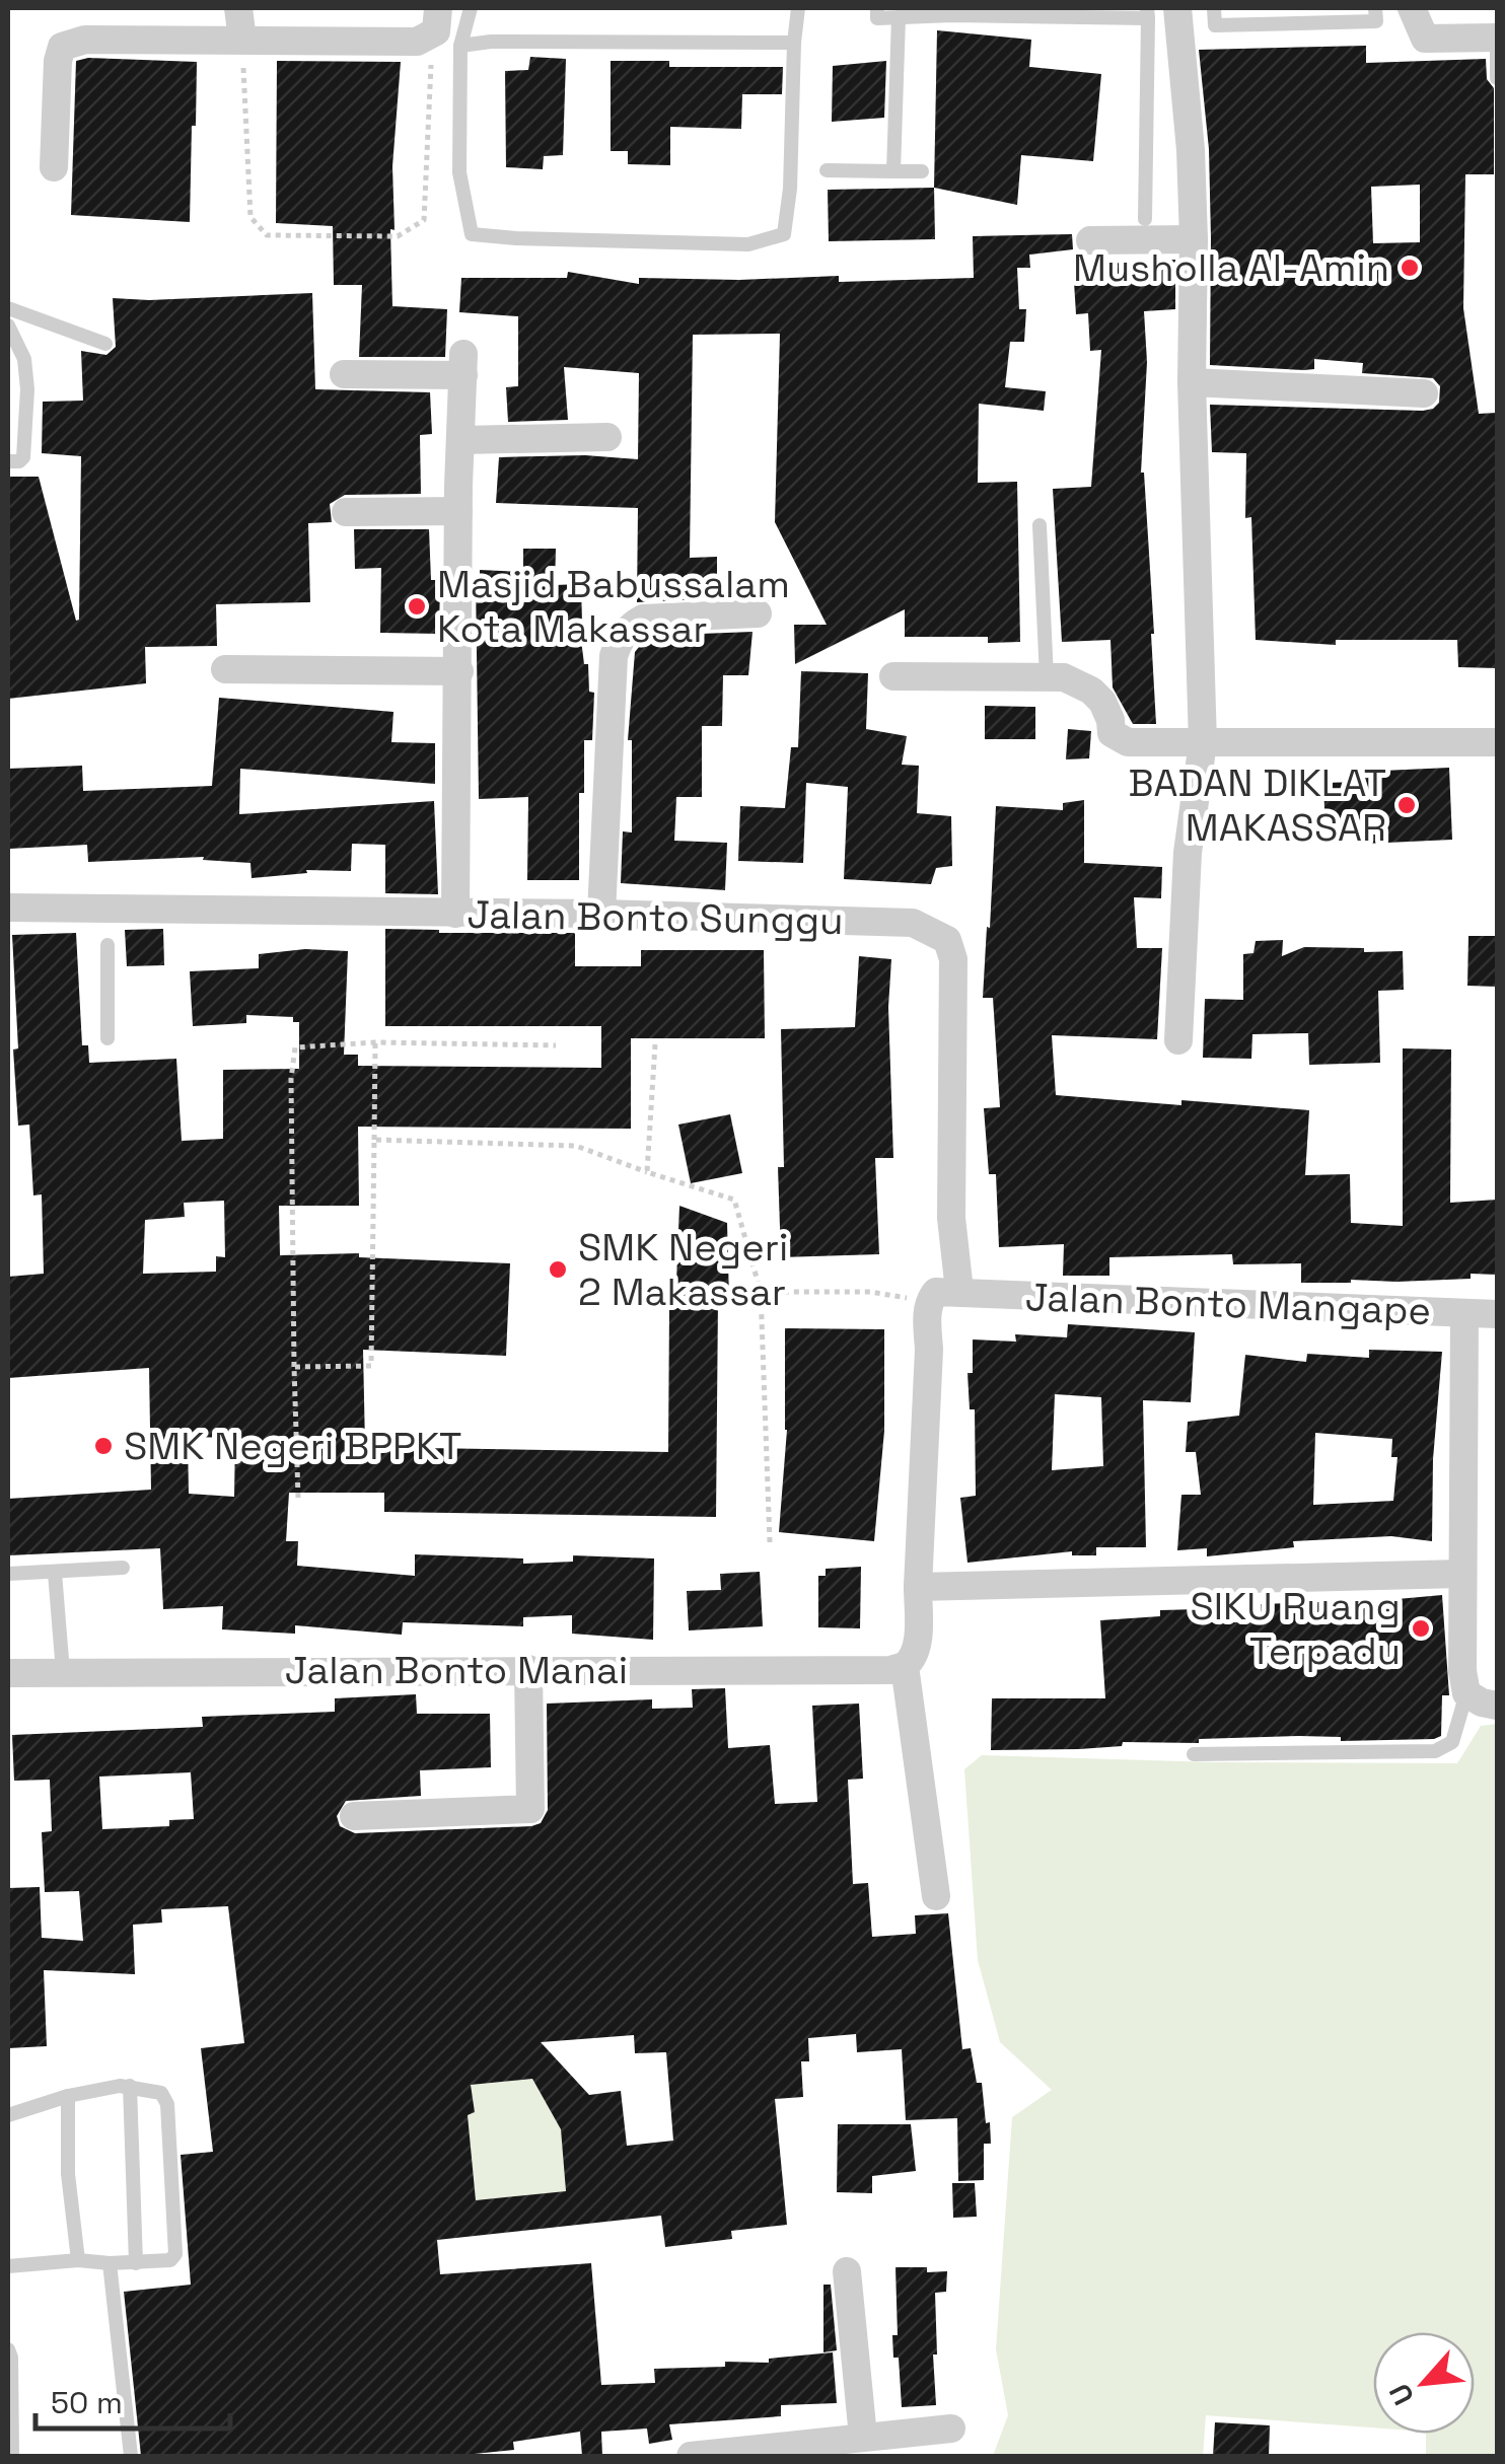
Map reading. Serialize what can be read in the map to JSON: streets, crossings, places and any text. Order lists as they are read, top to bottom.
{
  "streets": {
    "street": ["Jalan Bonto Sunggu", "Jalan Bonto Mangape", "Jalan Bonto Manai"]
  },
  "crossings": [
    ["Jalan Bonto Sunggu", "Jalan Bonto Mangape"]
  ],
  "places": [
    "Musholla Al-Amin",
    "Masjid Babussalam Kota Makassar",
    "BADAN DIKLAT MAKASSAR",
    "SMK Negeri 2 Makassar",
    "SMK Negeri BPPKT",
    "SIKU Ruang Terpadu"
  ],
  "scale_bar": "50 m",
  "north": "bottom left"
}
